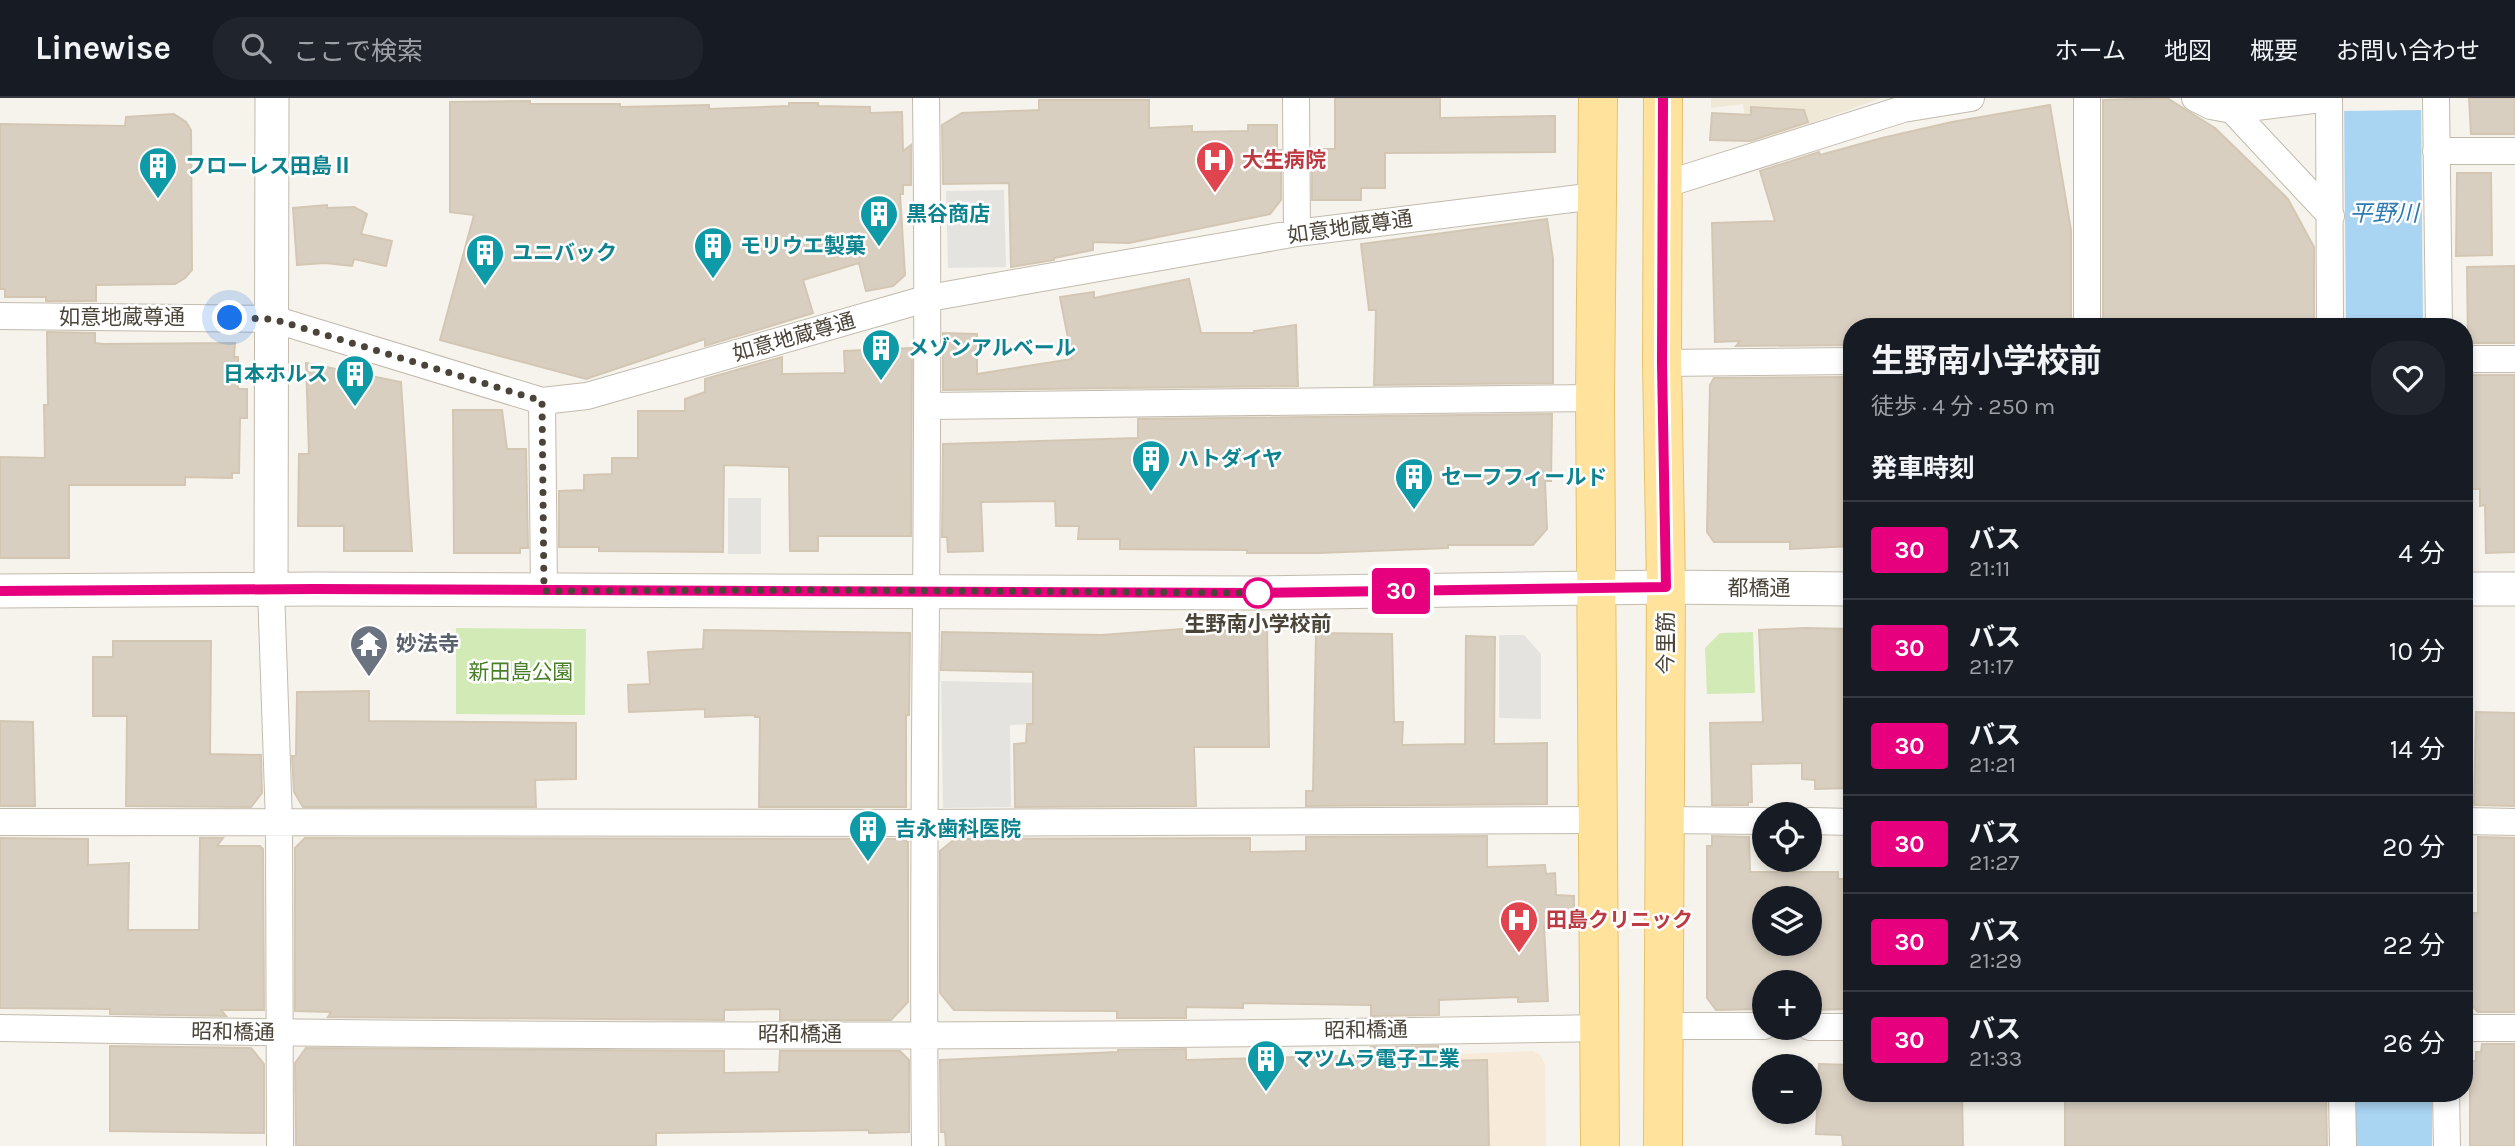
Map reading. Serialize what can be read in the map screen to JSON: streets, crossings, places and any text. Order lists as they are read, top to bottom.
{
  "streets": {
    "main road": ["今里筋"],
    "street": ["如意地蔵尊通", "都橋通", "昭和橋通"]
  },
  "crossings": [
    ["都橋通", "今里筋"]
  ],
  "water": ["平野川"],
  "parks": ["新田島公園"],
  "places": {
    "hospital": ["大生病院", "田島クリニック"],
    "building": [
      "フローレス田島Ⅱ",
      "黒谷商店",
      "モリウエ製菓",
      "ユニバック",
      "メゾンアルベール",
      "日本ホルス",
      "ハトダイヤ",
      "セーフフィールド",
      "吉永歯科医院",
      "マツムラ電子工業"
    ],
    "other": ["生野南小学校前"],
    "temple": ["妙法寺"]
  },
  "lines": ["bus line 30"],
  "page": {
    "header": "Linewise",
    "search": "ここで検索",
    "nav": [
      "ホーム",
      "地図",
      "概要",
      "お問い合わせ"
    ],
    "on_map": "30",
    "heading": [
      ["生野南小学校前", "徒歩 · 4 分 · 250 m"],
      "発車時刻"
    ],
    "list": [
      {
        "mark": "30",
        "name": "バス",
        "note": "21:11",
        "value": "4 分"
      },
      {
        "mark": "30",
        "name": "バス",
        "note": "21:17",
        "value": "10 分"
      },
      {
        "mark": "30",
        "name": "バス",
        "note": "21:21",
        "value": "14 分"
      },
      {
        "mark": "30",
        "name": "バス",
        "note": "21:27",
        "value": "20 分"
      },
      {
        "mark": "30",
        "name": "バス",
        "note": "21:29",
        "value": "22 分"
      },
      {
        "mark": "30",
        "name": "バス",
        "note": "21:33",
        "value": "26 分"
      }
    ],
    "map_buttons": ["+", "−"]
  }
}
